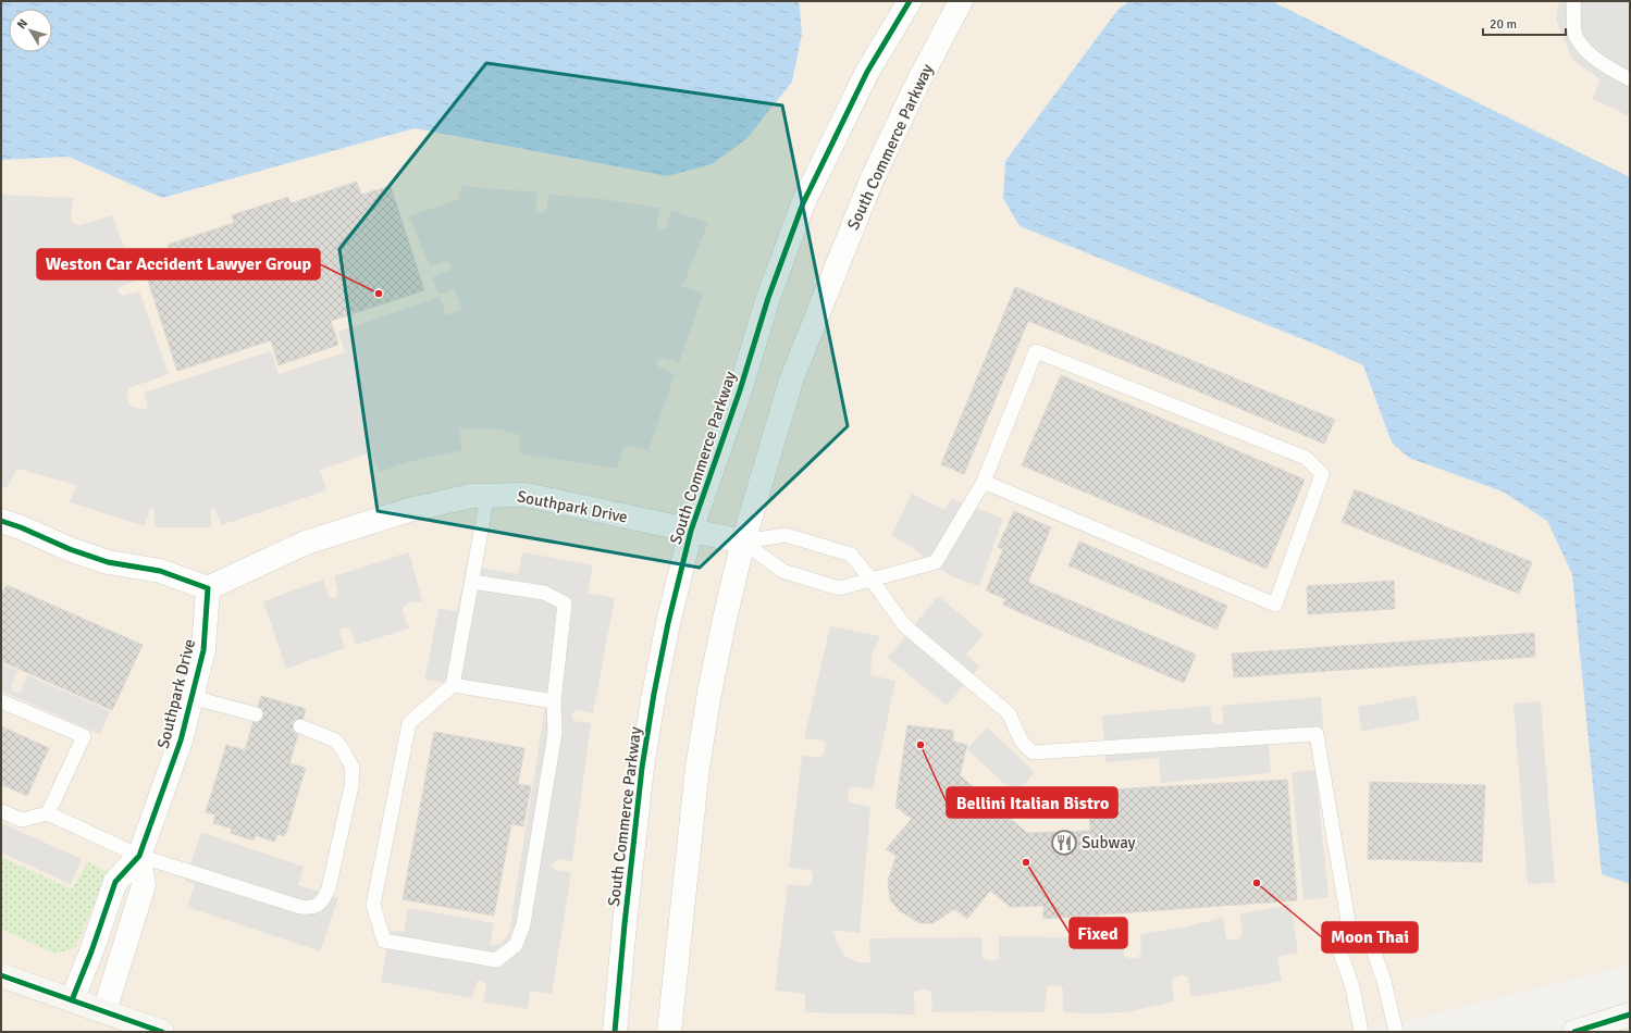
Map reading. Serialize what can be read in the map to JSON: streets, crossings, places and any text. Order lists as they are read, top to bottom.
{
  "streets": {
    "street": ["South Commerce Parkway", "Southpark Drive"]
  },
  "crossings": [
    ["South Commerce Parkway", "Southpark Drive"]
  ],
  "places": {
    "other": [
      "Weston Car Accident Lawyer Group",
      "Bellini Italian Bistro",
      "Fixed",
      "Moon Thai"
    ],
    "restaurant": ["Subway"]
  },
  "scale_bar": "20 m",
  "north": "top left"
}
